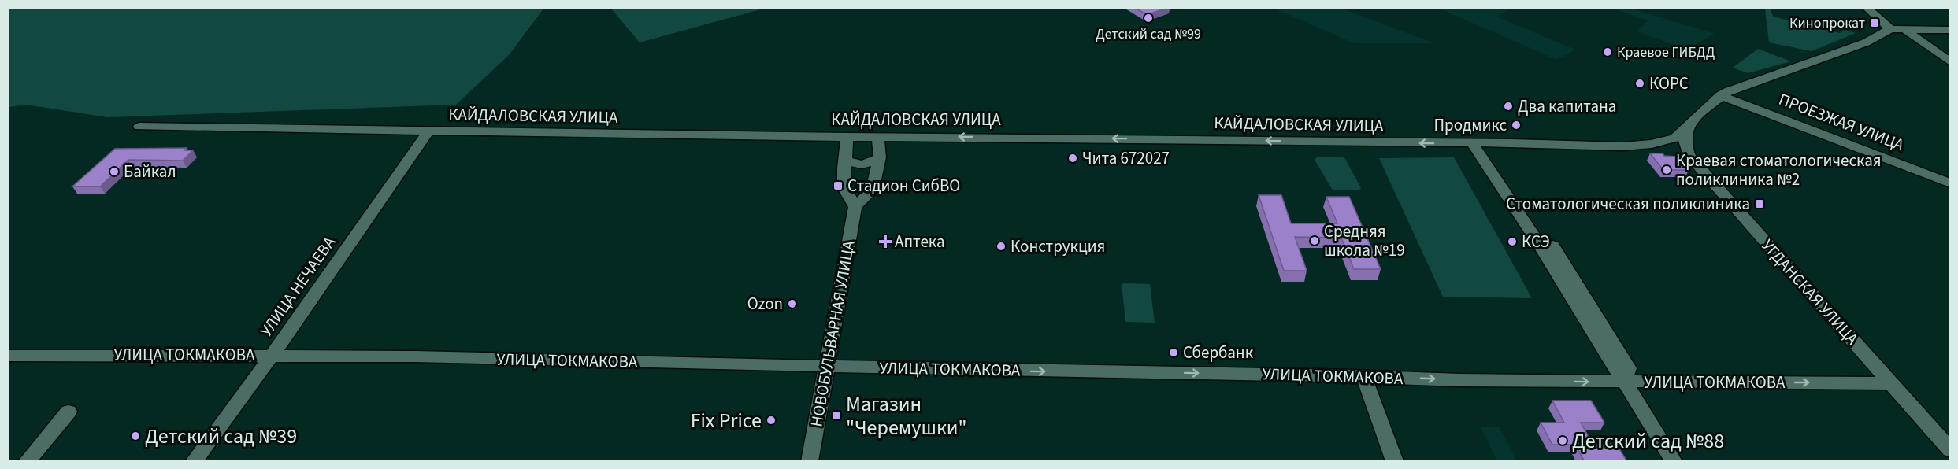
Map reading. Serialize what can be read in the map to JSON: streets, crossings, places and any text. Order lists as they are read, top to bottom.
{
  "streets": {
    "street": [
      "КАЙДАЛОВСКАЯ УЛИЦА",
      "ПРОЕЗЖАЯ УЛИЦА",
      "УЛИЦА НЕЧАЕВА",
      "УГДАНСКАЯ УЛИЦА",
      "НОВОБУЛЬВАРНАЯ УЛИЦА",
      "УЛИЦА ТОКМАКОВА"
    ]
  },
  "crossings": [
    ["КАЙДАЛОВСКАЯ УЛИЦА", "ПРОЕЗЖАЯ УЛИЦА"],
    ["КАЙДАЛОВСКАЯ УЛИЦА", "УЛИЦА НЕЧАЕВА"],
    ["КАЙДАЛОВСКАЯ УЛИЦА", "УГДАНСКАЯ УЛИЦА"],
    ["УЛИЦА НЕЧАЕВА", "УЛИЦА ТОКМАКОВА"],
    ["УГДАНСКАЯ УЛИЦА", "УЛИЦА ТОКМАКОВА"],
    ["НОВОБУЛЬВАРНАЯ УЛИЦА", "УЛИЦА ТОКМАКОВА"]
  ],
  "one_way": ["КАЙДАЛОВСКАЯ УЛИЦА", "УЛИЦА ТОКМАКОВА"],
  "places": {
    "other": [
      "Детский сад №99",
      "Краевое ГИБДД",
      "КОРС",
      "Два капитана",
      "Продмикс",
      "Чита 672027",
      "Краевая стоматологическая поликлиника №2",
      "Байкал",
      "Средняя школа №19",
      "КСЭ",
      "Конструкция",
      "Ozon",
      "Сбербанк",
      "Fix Price",
      "Детский сад №39",
      "Детский сад №88"
    ],
    "transit": [
      "Кинопрокат",
      "Стадион СибВО",
      "Стоматологическая поликлиника",
      "Магазин \"Черемушки\""
    ],
    "health": ["Аптека"]
  }
}
